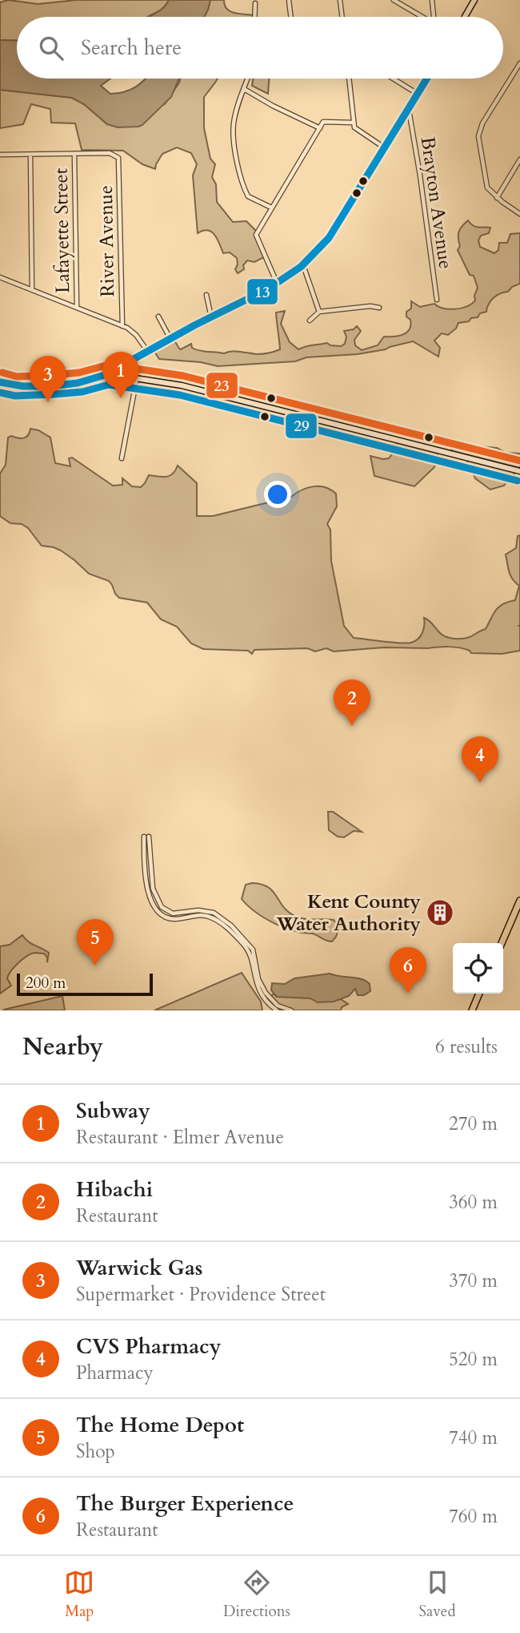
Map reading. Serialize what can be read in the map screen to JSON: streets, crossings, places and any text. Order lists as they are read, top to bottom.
{
  "streets": {
    "street": ["Brayton Avenue", "Lafayette Street", "River Avenue"]
  },
  "crossings": [
    ["Lafayette Street", "River Avenue"]
  ],
  "places": {
    "building": ["Kent County Water Authority"]
  },
  "lines": ["transit line 13", "transit line 23", "transit line 29"],
  "scale_bar": "200 m",
  "page": {
    "search": "Search here",
    "pins": [
      "1",
      "3",
      "2",
      "4",
      "5",
      "6"
    ],
    "scale": "200 m",
    "heading": ["Nearby", "6 results"],
    "list": [
      {
        "mark": "1",
        "name": "Subway",
        "note": "Restaurant · Elmer Avenue",
        "value": "270 m"
      },
      {
        "mark": "2",
        "name": "Hibachi",
        "note": "Restaurant",
        "value": "360 m"
      },
      {
        "mark": "3",
        "name": "Warwick Gas",
        "note": "Supermarket · Providence Street",
        "value": "370 m"
      },
      {
        "mark": "4",
        "name": "CVS Pharmacy",
        "note": "Pharmacy",
        "value": "520 m"
      },
      {
        "mark": "5",
        "name": "The Home Depot",
        "note": "Shop",
        "value": "740 m"
      },
      {
        "mark": "6",
        "name": "The Burger Experience",
        "note": "Restaurant",
        "value": "760 m"
      }
    ],
    "nav": ["Map", "Directions", "Saved"]
  }
}
